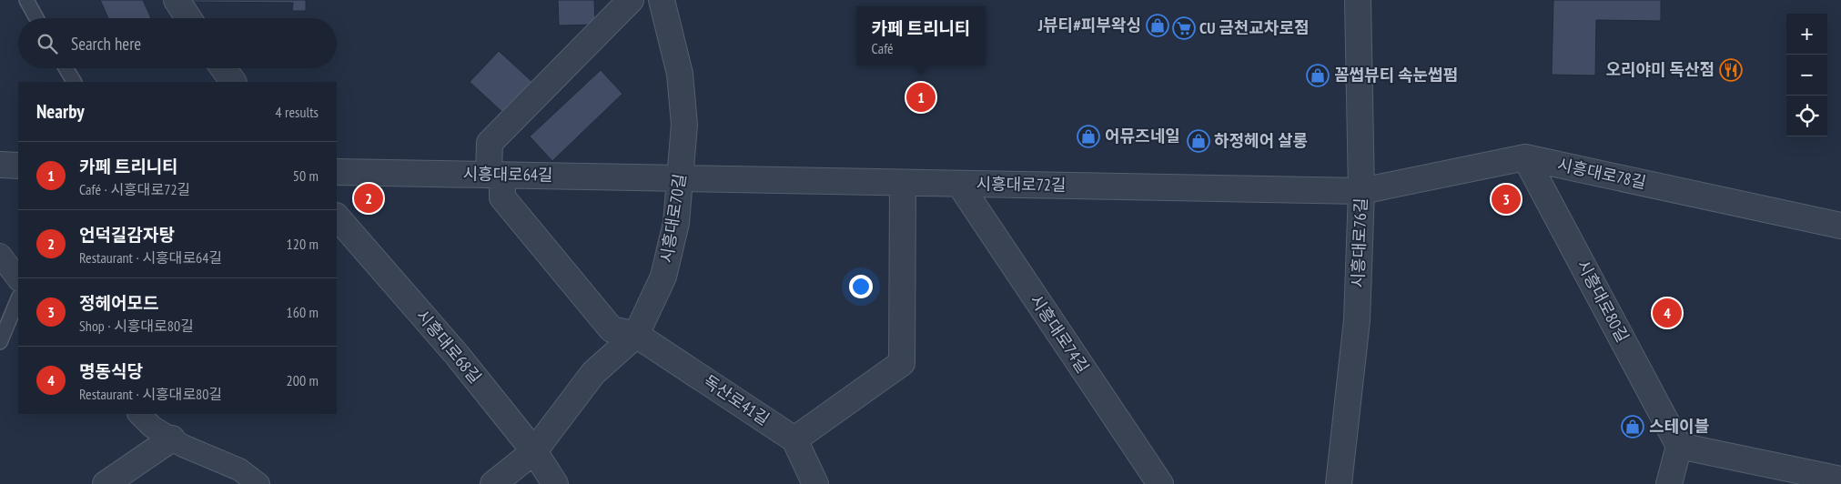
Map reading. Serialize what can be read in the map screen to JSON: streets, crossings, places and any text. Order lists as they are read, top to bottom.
{
  "streets": {
    "street": [
      "시흥대로78길",
      "시흥대로64길",
      "시흥대로72길",
      "시흥대로70길",
      "시흥대로76길",
      "시흥대로80길",
      "시흥대로74길",
      "시흥대로68길",
      "독산로41길"
    ]
  },
  "crossings": [
    ["시흥대로78길", "시흥대로72길"],
    ["시흥대로78길", "시흥대로76길"],
    ["시흥대로78길", "시흥대로80길"],
    ["시흥대로64길", "시흥대로72길"],
    ["시흥대로64길", "시흥대로70길"],
    ["시흥대로72길", "시흥대로70길"],
    ["시흥대로72길", "시흥대로76길"],
    ["시흥대로72길", "시흥대로74길"],
    ["시흥대로70길", "시흥대로68길"],
    ["시흥대로70길", "독산로41길"]
  ],
  "places": {
    "shop": [
      "J뷰티#피부왁싱",
      "꼼썹뷰티 속눈썹펌",
      "어뮤즈네일",
      "하정헤어 살롱",
      "스테이블"
    ],
    "supermarket": ["CU 금천교차로점"],
    "restaurant": ["오리야미 독산점"]
  },
  "page": {
    "popup": ["카페 트리니티", "Café"],
    "map_buttons": ["+", "−"],
    "search": "Search here",
    "pins": [
      "1",
      "2",
      "3",
      "4"
    ],
    "heading": ["Nearby", "4 results"],
    "list": [
      {
        "mark": "1",
        "name": "카페 트리니티",
        "note": "Café · 시흥대로72길",
        "value": "50 m"
      },
      {
        "mark": "2",
        "name": "언덕길감자탕",
        "note": "Restaurant · 시흥대로64길",
        "value": "120 m"
      },
      {
        "mark": "3",
        "name": "정헤어모드",
        "note": "Shop · 시흥대로80길",
        "value": "160 m"
      },
      {
        "mark": "4",
        "name": "명동식당",
        "note": "Restaurant · 시흥대로80길",
        "value": "200 m"
      }
    ]
  }
}
